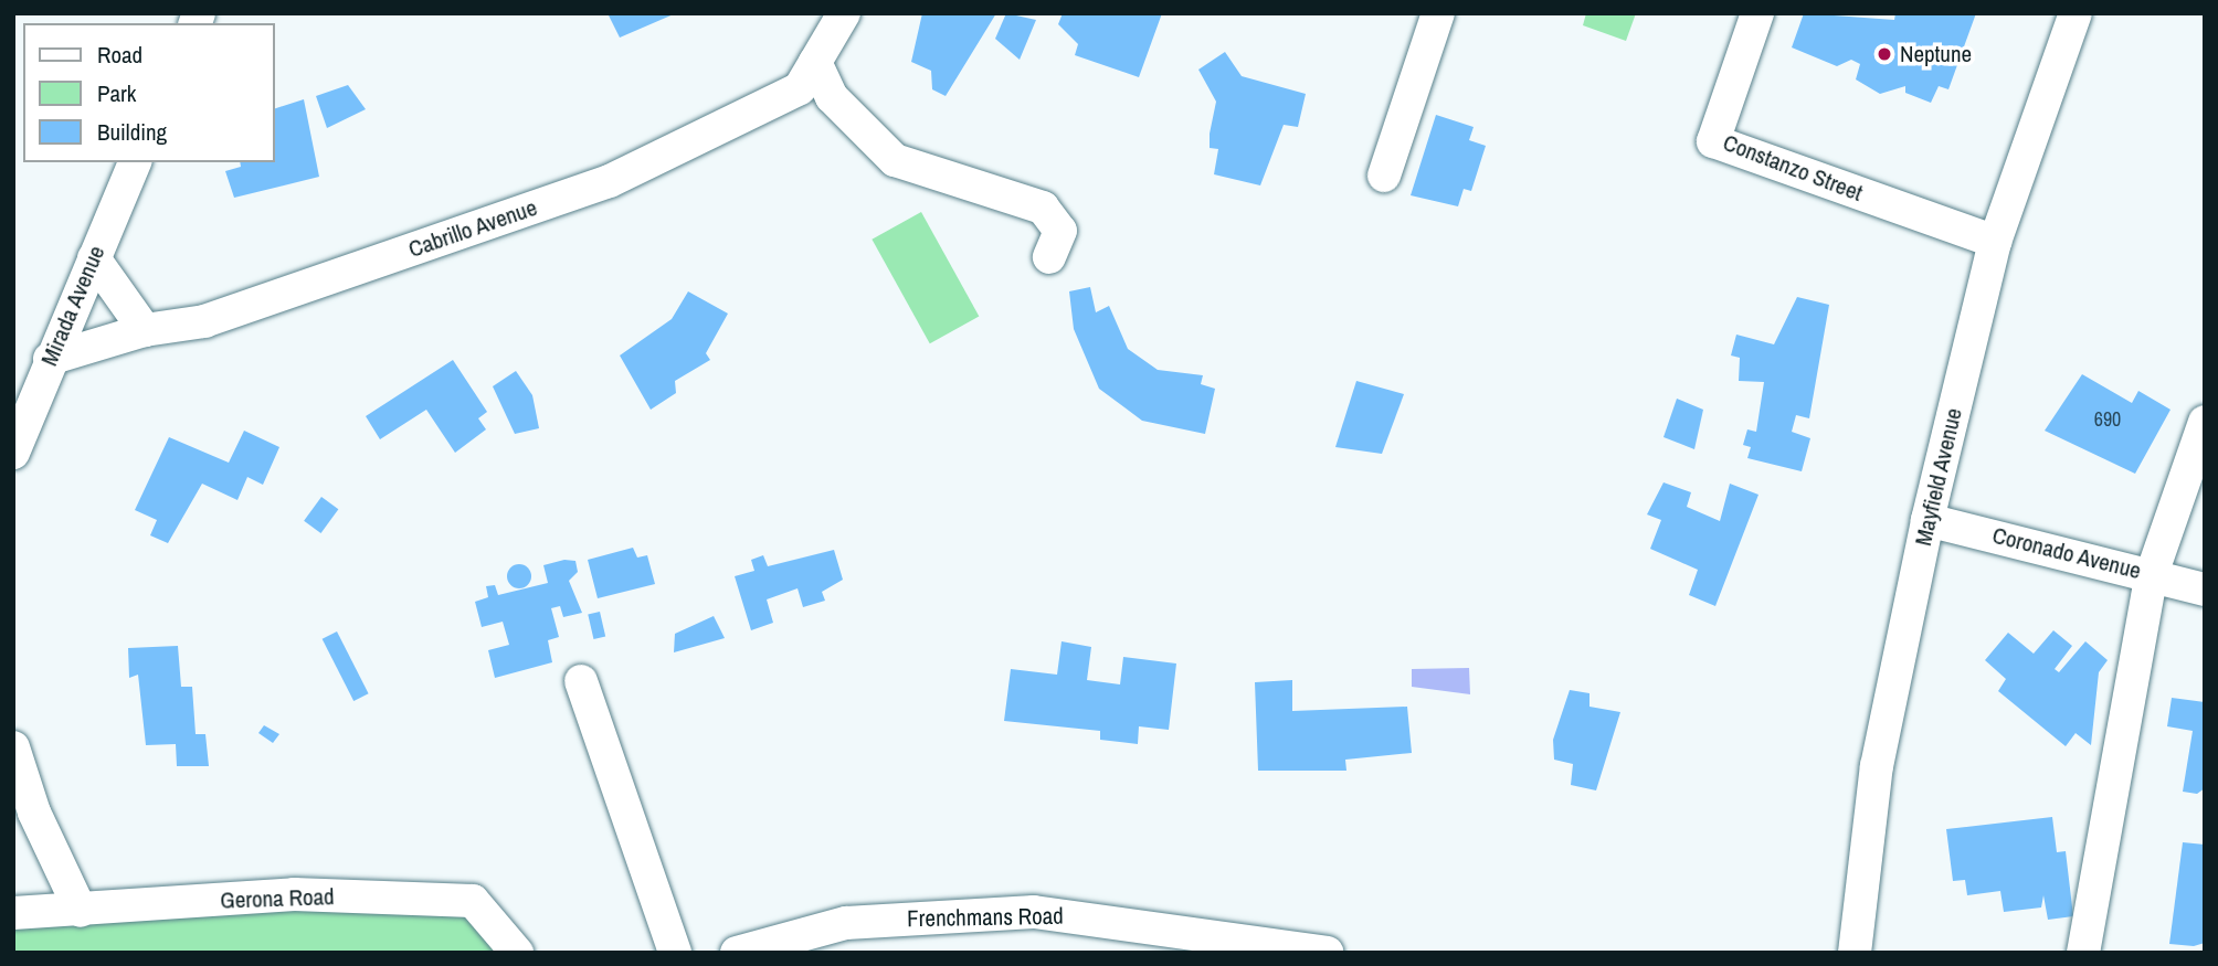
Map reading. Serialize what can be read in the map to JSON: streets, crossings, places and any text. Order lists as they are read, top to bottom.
{
  "streets": {
    "street": [
      "Constanzo Street",
      "Cabrillo Avenue",
      "Mirada Avenue",
      "Mayfield Avenue",
      "Coronado Avenue",
      "Gerona Road",
      "Frenchmans Road"
    ]
  },
  "crossings": [
    ["Constanzo Street", "Mayfield Avenue"],
    ["Cabrillo Avenue", "Mirada Avenue"],
    ["Mayfield Avenue", "Coronado Avenue"]
  ],
  "places": ["Neptune"],
  "house_numbers": ["690"],
  "legend": ["Road", "Park", "Building"]
}
